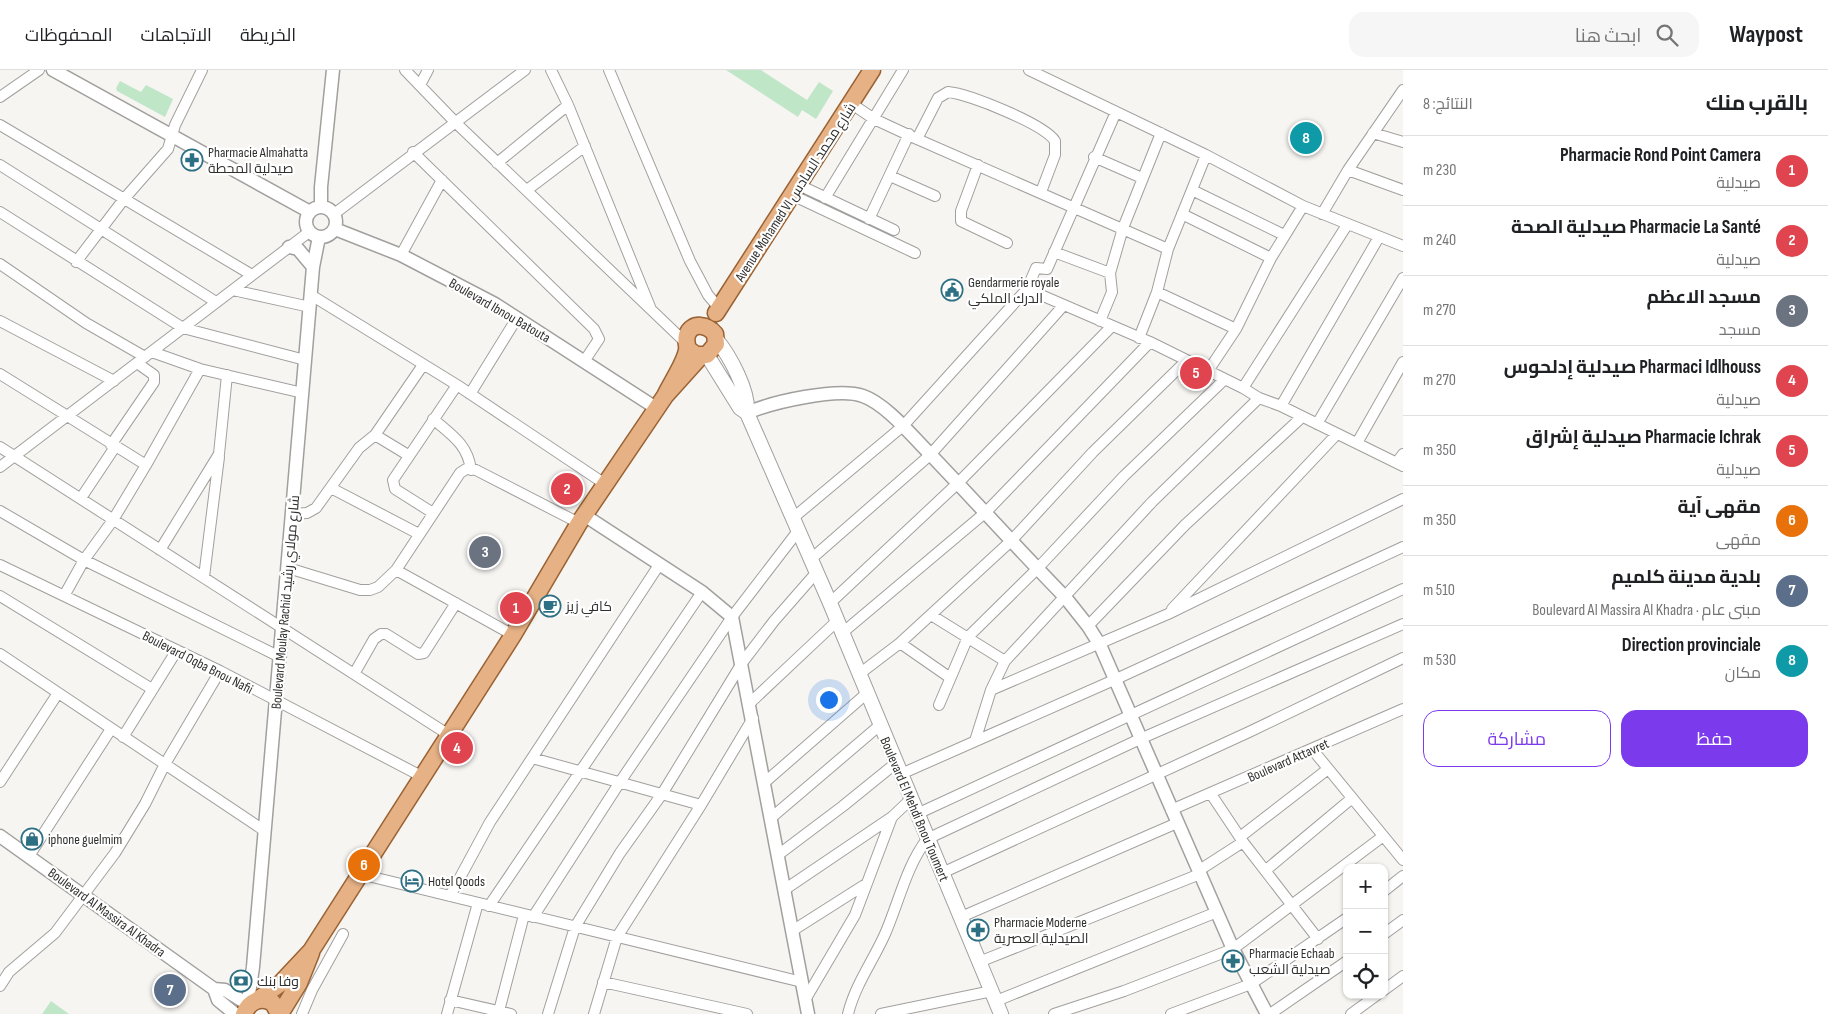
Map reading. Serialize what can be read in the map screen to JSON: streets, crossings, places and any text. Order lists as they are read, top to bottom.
{
  "streets": {
    "main road": ["Avenue Mohamed VI شارع محمد السادس", "Boulevard El Mehdi Bnou Toumert"],
    "street": [
      "Boulevard Ibnou Batouta",
      "Boulevard Moulay Rachid شارع مولاي رشيد",
      "Boulevard Oqba Bnou Nafii",
      "Boulevard Attavret",
      "Boulevard Al Massira Al Khadra"
    ]
  },
  "crossings": [
    ["Avenue Mohamed VI شارع محمد السادس", "Boulevard Ibnou Batouta"],
    ["Avenue Mohamed VI شارع محمد السادس", "Boulevard Moulay Rachid شارع مولاي رشيد"],
    ["Avenue Mohamed VI شارع محمد السادس", "Boulevard Oqba Bnou Nafii"],
    ["Avenue Mohamed VI شارع محمد السادس", "Boulevard Al Massira Al Khadra"],
    ["Boulevard Ibnou Batouta", "Boulevard Moulay Rachid شارع مولاي رشيد"],
    ["Boulevard Moulay Rachid شارع مولاي رشيد", "Boulevard Oqba Bnou Nafii"],
    ["Boulevard Moulay Rachid شارع مولاي رشيد", "Boulevard Al Massira Al Khadra"]
  ],
  "places": {
    "pharmacy": ["Pharmacie Almahatta صيدلية المحطة", "Pharmacie Moderne الصيدلية العصرية", "Pharmacie Echaab صيدلية الشعب"],
    "public building": ["Gendarmerie royale الدرك الملكي"],
    "cafe": ["كافي زيز"],
    "shop": ["iphone guelmim"],
    "hotel": ["Hotel Qoods"],
    "bank": ["وفا بنك"]
  },
  "page": {
    "header": "Waypost",
    "search": "ابحث هنا",
    "nav": ["الخريطة", "الاتجاهات", "المحفوظات"],
    "heading": ["بالقرب منك", "النتائج: 8"],
    "pins": [
      "8",
      "5",
      "2",
      "3",
      "1",
      "4",
      "6",
      "7"
    ],
    "list": [
      {
        "mark": "1",
        "name": "Pharmacie Rond Point Camera",
        "note": "صيدلية",
        "value": "230 m"
      },
      {
        "mark": "2",
        "name": "Pharmacie La Santé صيدلية الصحة",
        "note": "صيدلية",
        "value": "240 m"
      },
      {
        "mark": "3",
        "name": "مسجد الاعظم",
        "note": "مسجد",
        "value": "270 m"
      },
      {
        "mark": "4",
        "name": "Pharmaci Idlhouss صيدلية إدلحوس",
        "note": "صيدلية",
        "value": "270 m"
      },
      {
        "mark": "5",
        "name": "Pharmacie Ichrak صيدلية إشراق",
        "note": "صيدلية",
        "value": "350 m"
      },
      {
        "mark": "6",
        "name": "مقهى آية",
        "note": "مقهى",
        "value": "350 m"
      },
      {
        "mark": "7",
        "name": "بلدية مدينة كلميم",
        "note": "مبنى عام · Boulevard Al Massira Al Khadra",
        "value": "510 m"
      },
      {
        "mark": "8",
        "name": "Direction provinciale",
        "note": "مكان",
        "value": "530 m"
      }
    ],
    "buttons": ["حفظ", "مشاركة"],
    "map_buttons": ["+", "−"]
  }
}
